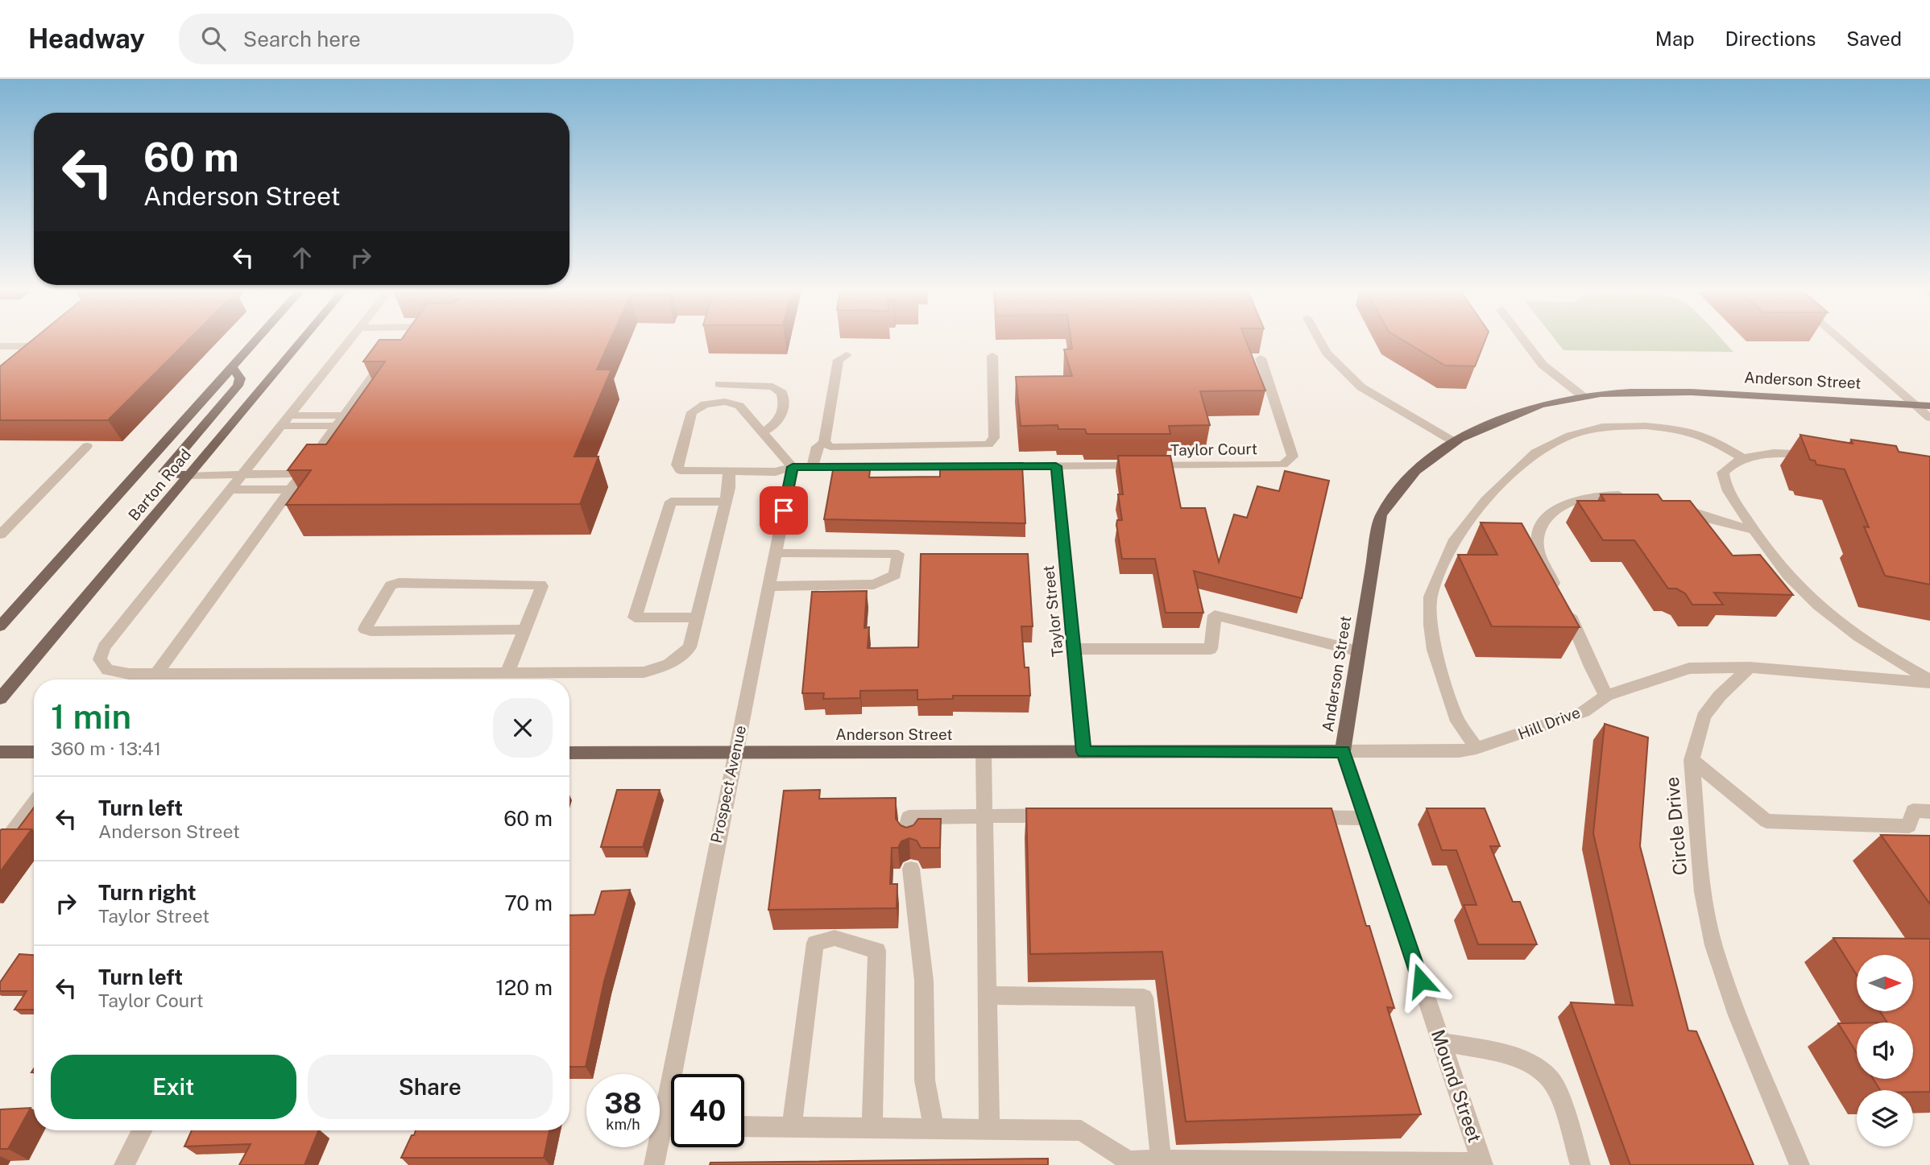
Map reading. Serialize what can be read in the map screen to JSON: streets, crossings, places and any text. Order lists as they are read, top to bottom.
{
  "streets": {
    "main road": ["Anderson Street", "Barton Road"],
    "street": [
      "Taylor Court",
      "Taylor Street",
      "Hill Drive",
      "Prospect Avenue",
      "Circle Drive",
      "Mound Street"
    ]
  },
  "crossings": [
    ["Anderson Street", "Taylor Street"],
    ["Anderson Street", "Hill Drive"],
    ["Anderson Street", "Prospect Avenue"],
    ["Anderson Street", "Mound Street"],
    ["Taylor Court", "Taylor Street"],
    ["Hill Drive", "Circle Drive"],
    ["Hill Drive", "Mound Street"]
  ],
  "north": "right",
  "page": {
    "header": "Headway",
    "search": "Search here",
    "nav": ["Map", "Directions", "Saved"],
    "turn": ["60 m", "Anderson Street"],
    "heading": ["1 min", "360 m · 13:41"],
    "list": [
      {
        "name": "Turn left",
        "note": "Anderson Street",
        "value": "60 m"
      },
      {
        "name": "Turn right",
        "note": "Taylor Street",
        "value": "70 m"
      },
      {
        "name": "Turn left",
        "note": "Taylor Court",
        "value": "120 m"
      }
    ],
    "buttons": ["Exit", "Share"],
    "speed": "38 km/h",
    "limit": "40"
  }
}
